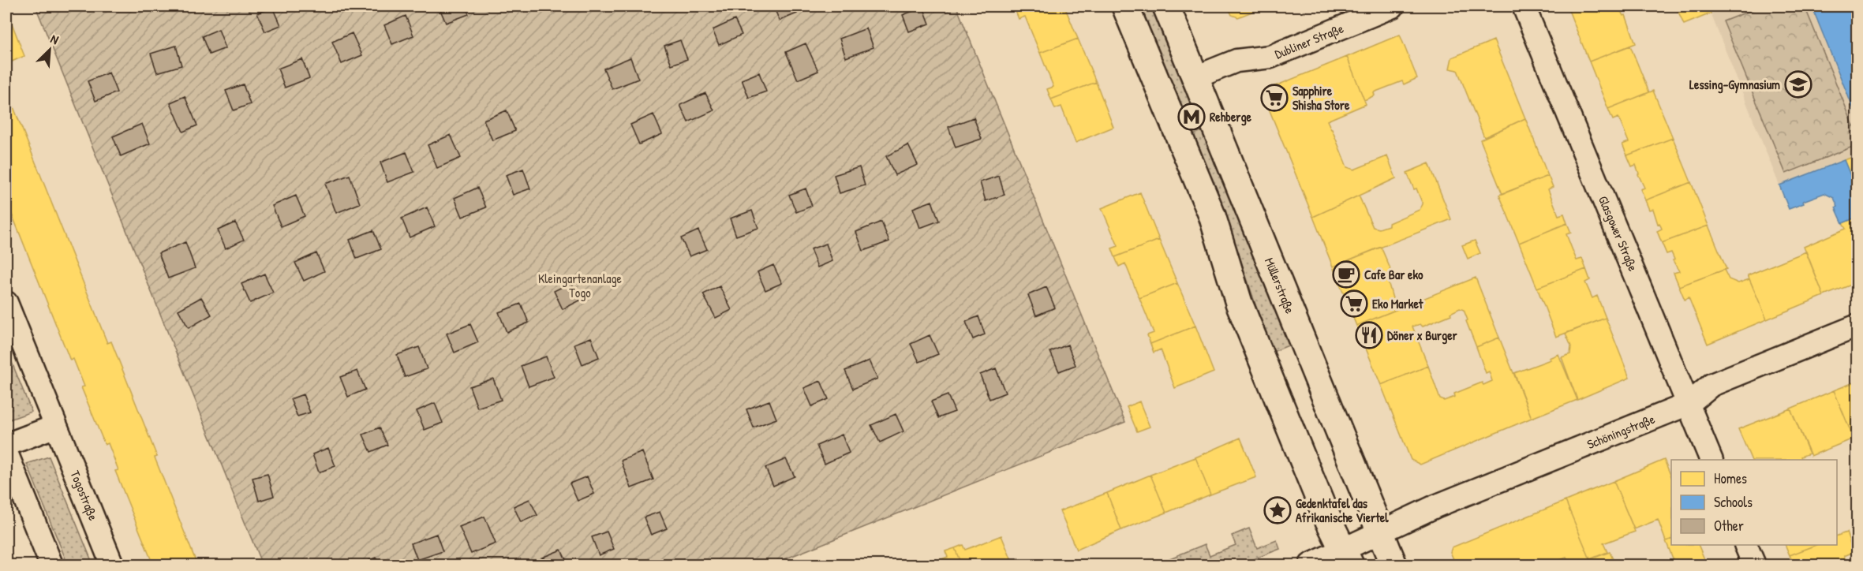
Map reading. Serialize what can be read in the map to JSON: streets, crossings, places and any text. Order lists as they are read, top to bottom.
{
  "streets": {
    "main road": ["Müllerstraße"],
    "street": [
      "Dubliner Straße",
      "Glasgower Straße",
      "Schöningstraße",
      "Togostraße"
    ]
  },
  "crossings": [
    ["Dubliner Straße", "Müllerstraße"],
    ["Glasgower Straße", "Schöningstraße"],
    ["Müllerstraße", "Schöningstraße"]
  ],
  "parks": ["Kleingartenanlage Togo"],
  "places": {
    "school or university": ["Lessing-Gymnasium"],
    "supermarket": ["Sapphire Shisha Store", "Eko Market"],
    "metro station": ["Rehberge"],
    "cafe": ["Cafe Bar eko"],
    "restaurant": ["Döner x Burger"],
    "place": ["Gedenktafel das Afrikanische Viertel"]
  },
  "legend": ["Homes", "Schools", "Other"],
  "north": "top right"
}
